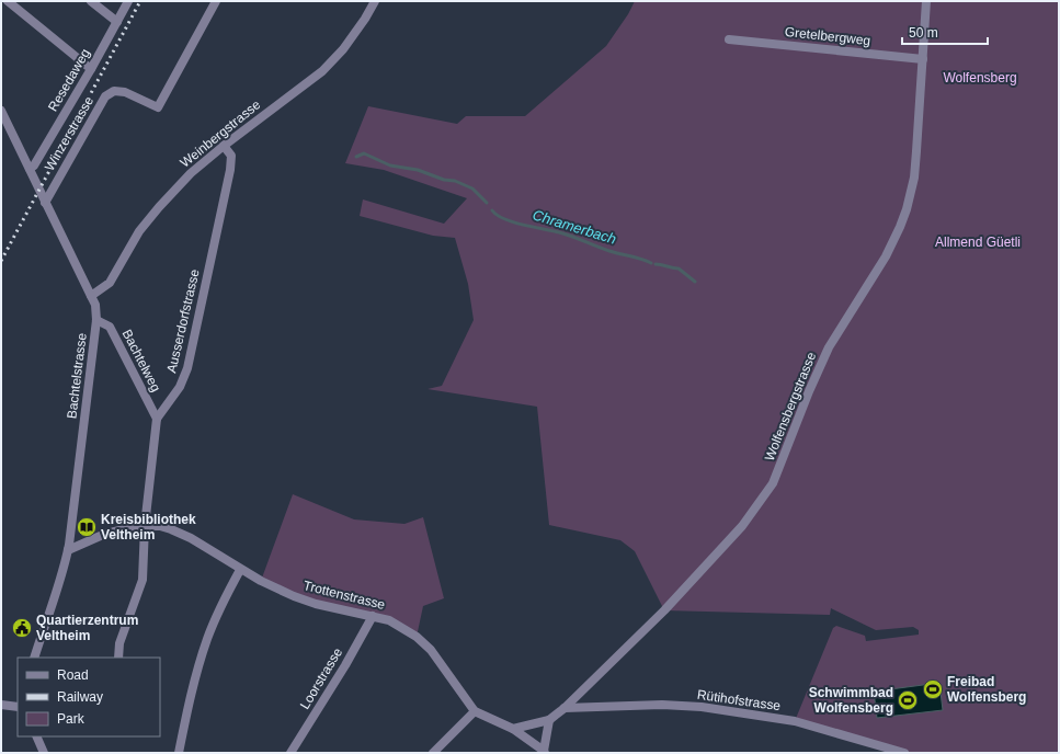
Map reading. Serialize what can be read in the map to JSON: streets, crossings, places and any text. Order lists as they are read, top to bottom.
{
  "streets": {
    "street": [
      "Gretelbergweg",
      "Resedaweg",
      "Winzerstrasse",
      "Weinbergstrasse",
      "Ausserdorfstrasse",
      "Bachtelweg",
      "Bachtelstrasse",
      "Wolfensbergstrasse",
      "Trottenstrasse",
      "Loorstrasse",
      "Rütihofstrasse"
    ]
  },
  "crossings": [
    ["Gretelbergweg", "Wolfensbergstrasse"],
    ["Resedaweg", "Bachtelstrasse"],
    ["Winzerstrasse", "Bachtelstrasse"],
    ["Weinbergstrasse", "Ausserdorfstrasse"],
    ["Weinbergstrasse", "Bachtelstrasse"],
    ["Ausserdorfstrasse", "Bachtelweg"],
    ["Ausserdorfstrasse", "Trottenstrasse"],
    ["Bachtelweg", "Bachtelstrasse"],
    ["Bachtelstrasse", "Trottenstrasse"],
    ["Wolfensbergstrasse", "Rütihofstrasse"],
    ["Trottenstrasse", "Loorstrasse"]
  ],
  "water": ["Chramerbach"],
  "parks": ["Wolfensberg", "Allmend Güetli"],
  "places": {
    "library": ["Kreisbibliothek Veltheim"],
    "public building": ["Quartierzentrum Veltheim"],
    "sports": ["Freibad Wolfensberg", "Schwimmbad Wolfensberg"]
  },
  "legend": ["Road", "Railway", "Park"],
  "scale_bar": "50 m"
}
